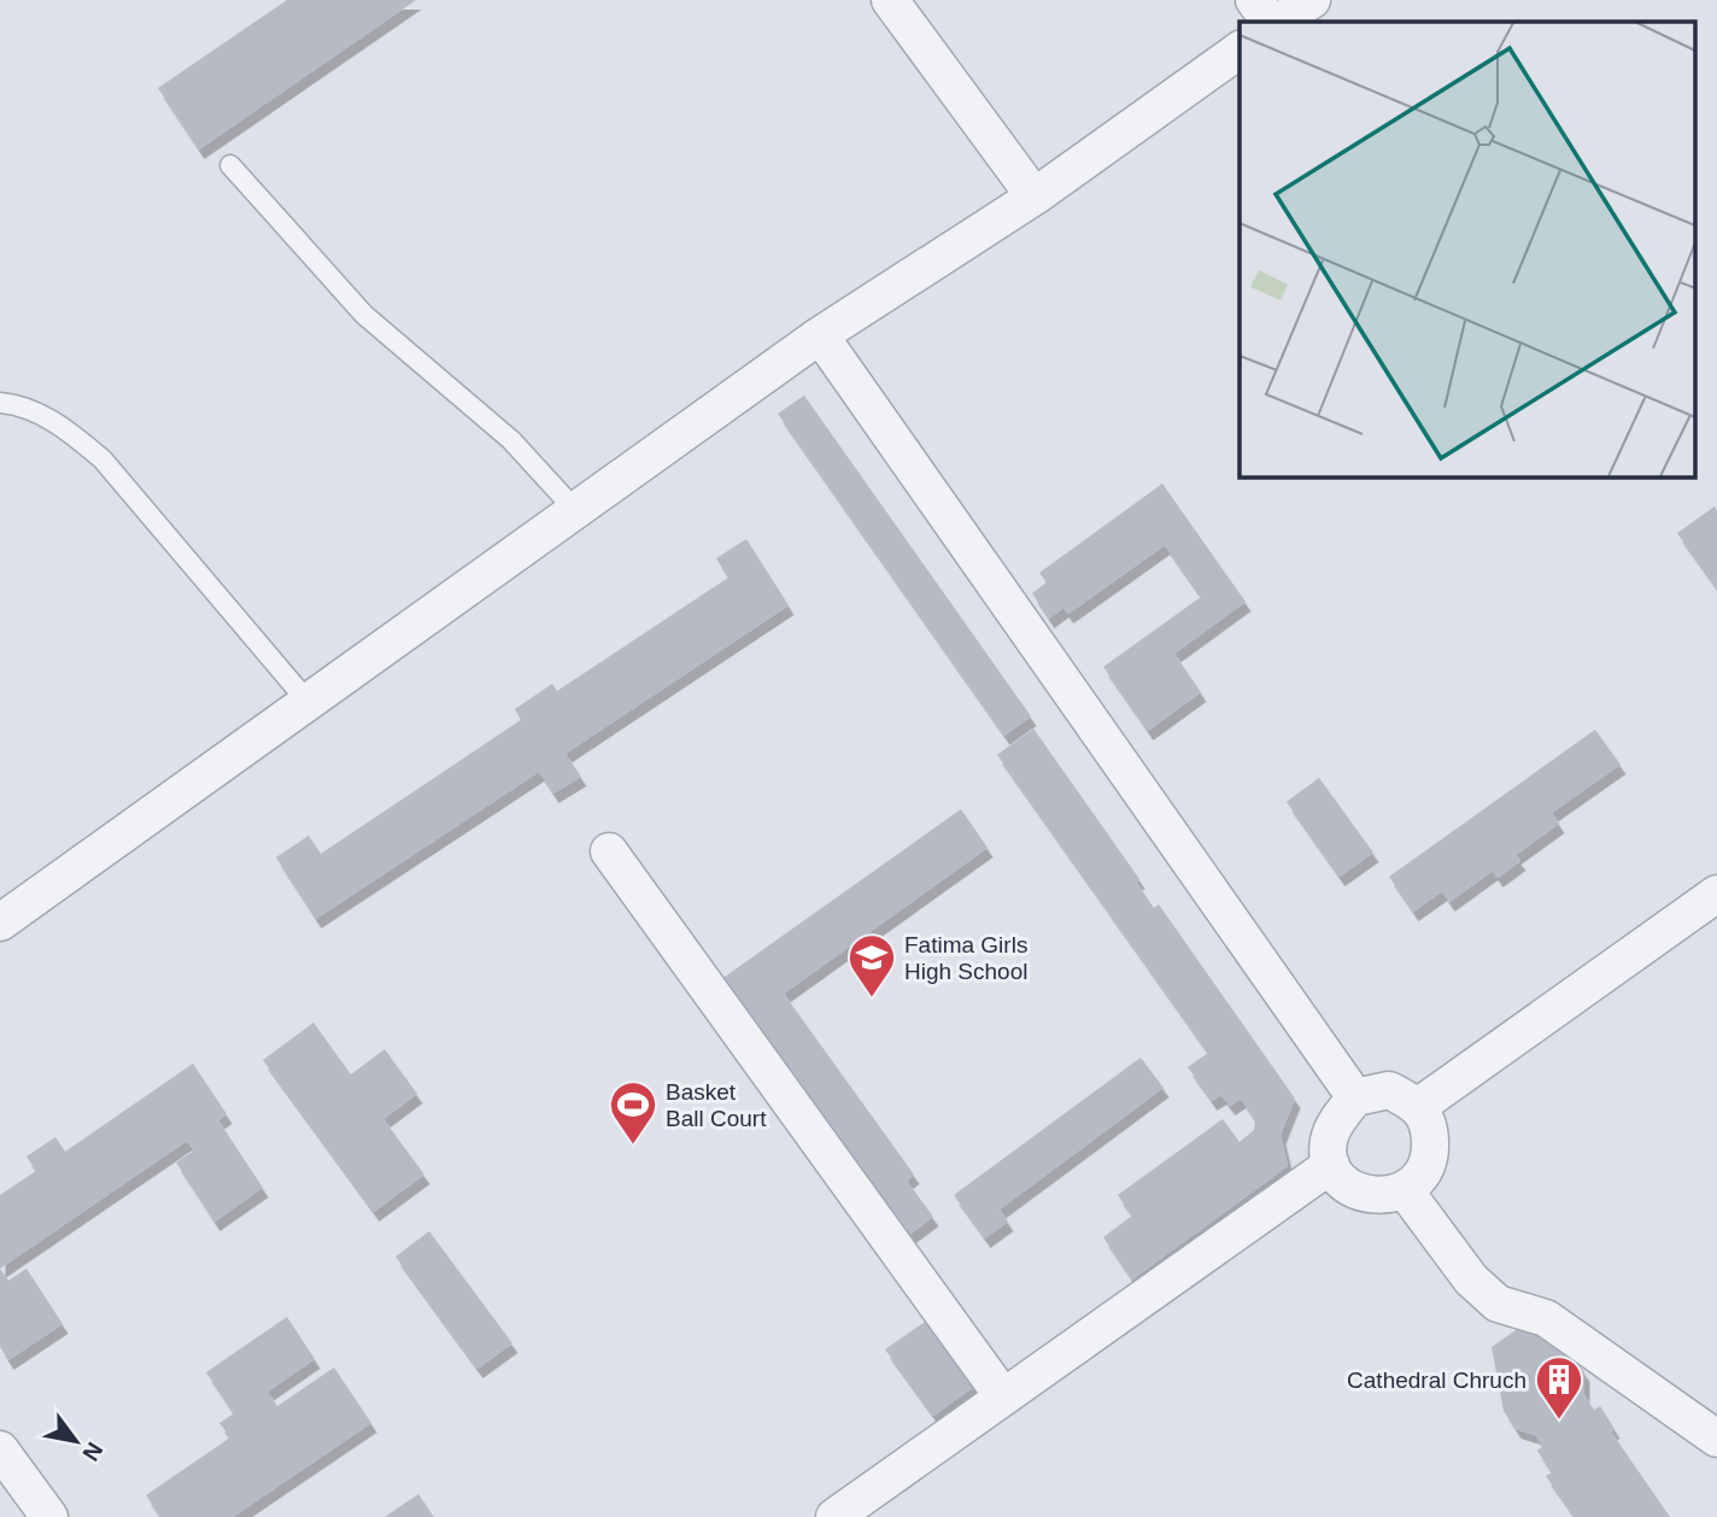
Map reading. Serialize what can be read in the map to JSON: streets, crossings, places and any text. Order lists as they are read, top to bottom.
{
  "places": {
    "school or university": ["Fatima Girls High School"],
    "sports": ["Basket Ball Court"],
    "building": ["Cathedral Chruch"]
  },
  "north": "bottom right"
}
